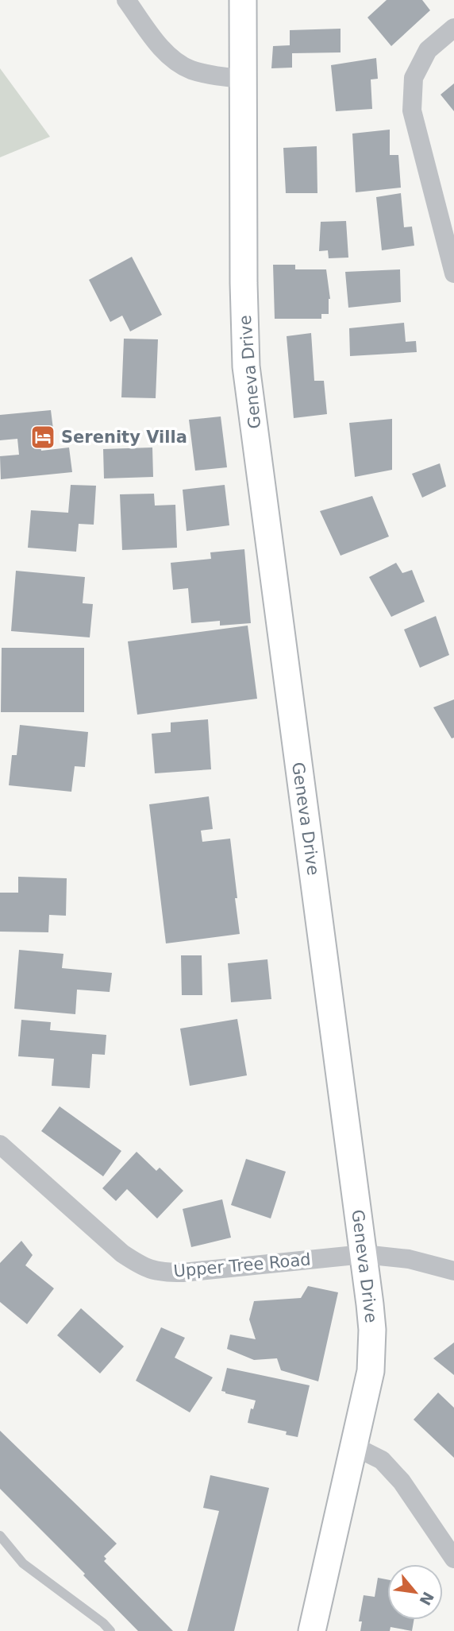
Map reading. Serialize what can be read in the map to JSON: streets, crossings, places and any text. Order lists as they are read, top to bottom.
{
  "streets": {
    "street": ["Geneva Drive", "Upper Tree Road"]
  },
  "crossings": [
    ["Geneva Drive", "Upper Tree Road"]
  ],
  "places": {
    "hotel": ["Serenity Villa"]
  },
  "north": "bottom right"
}
